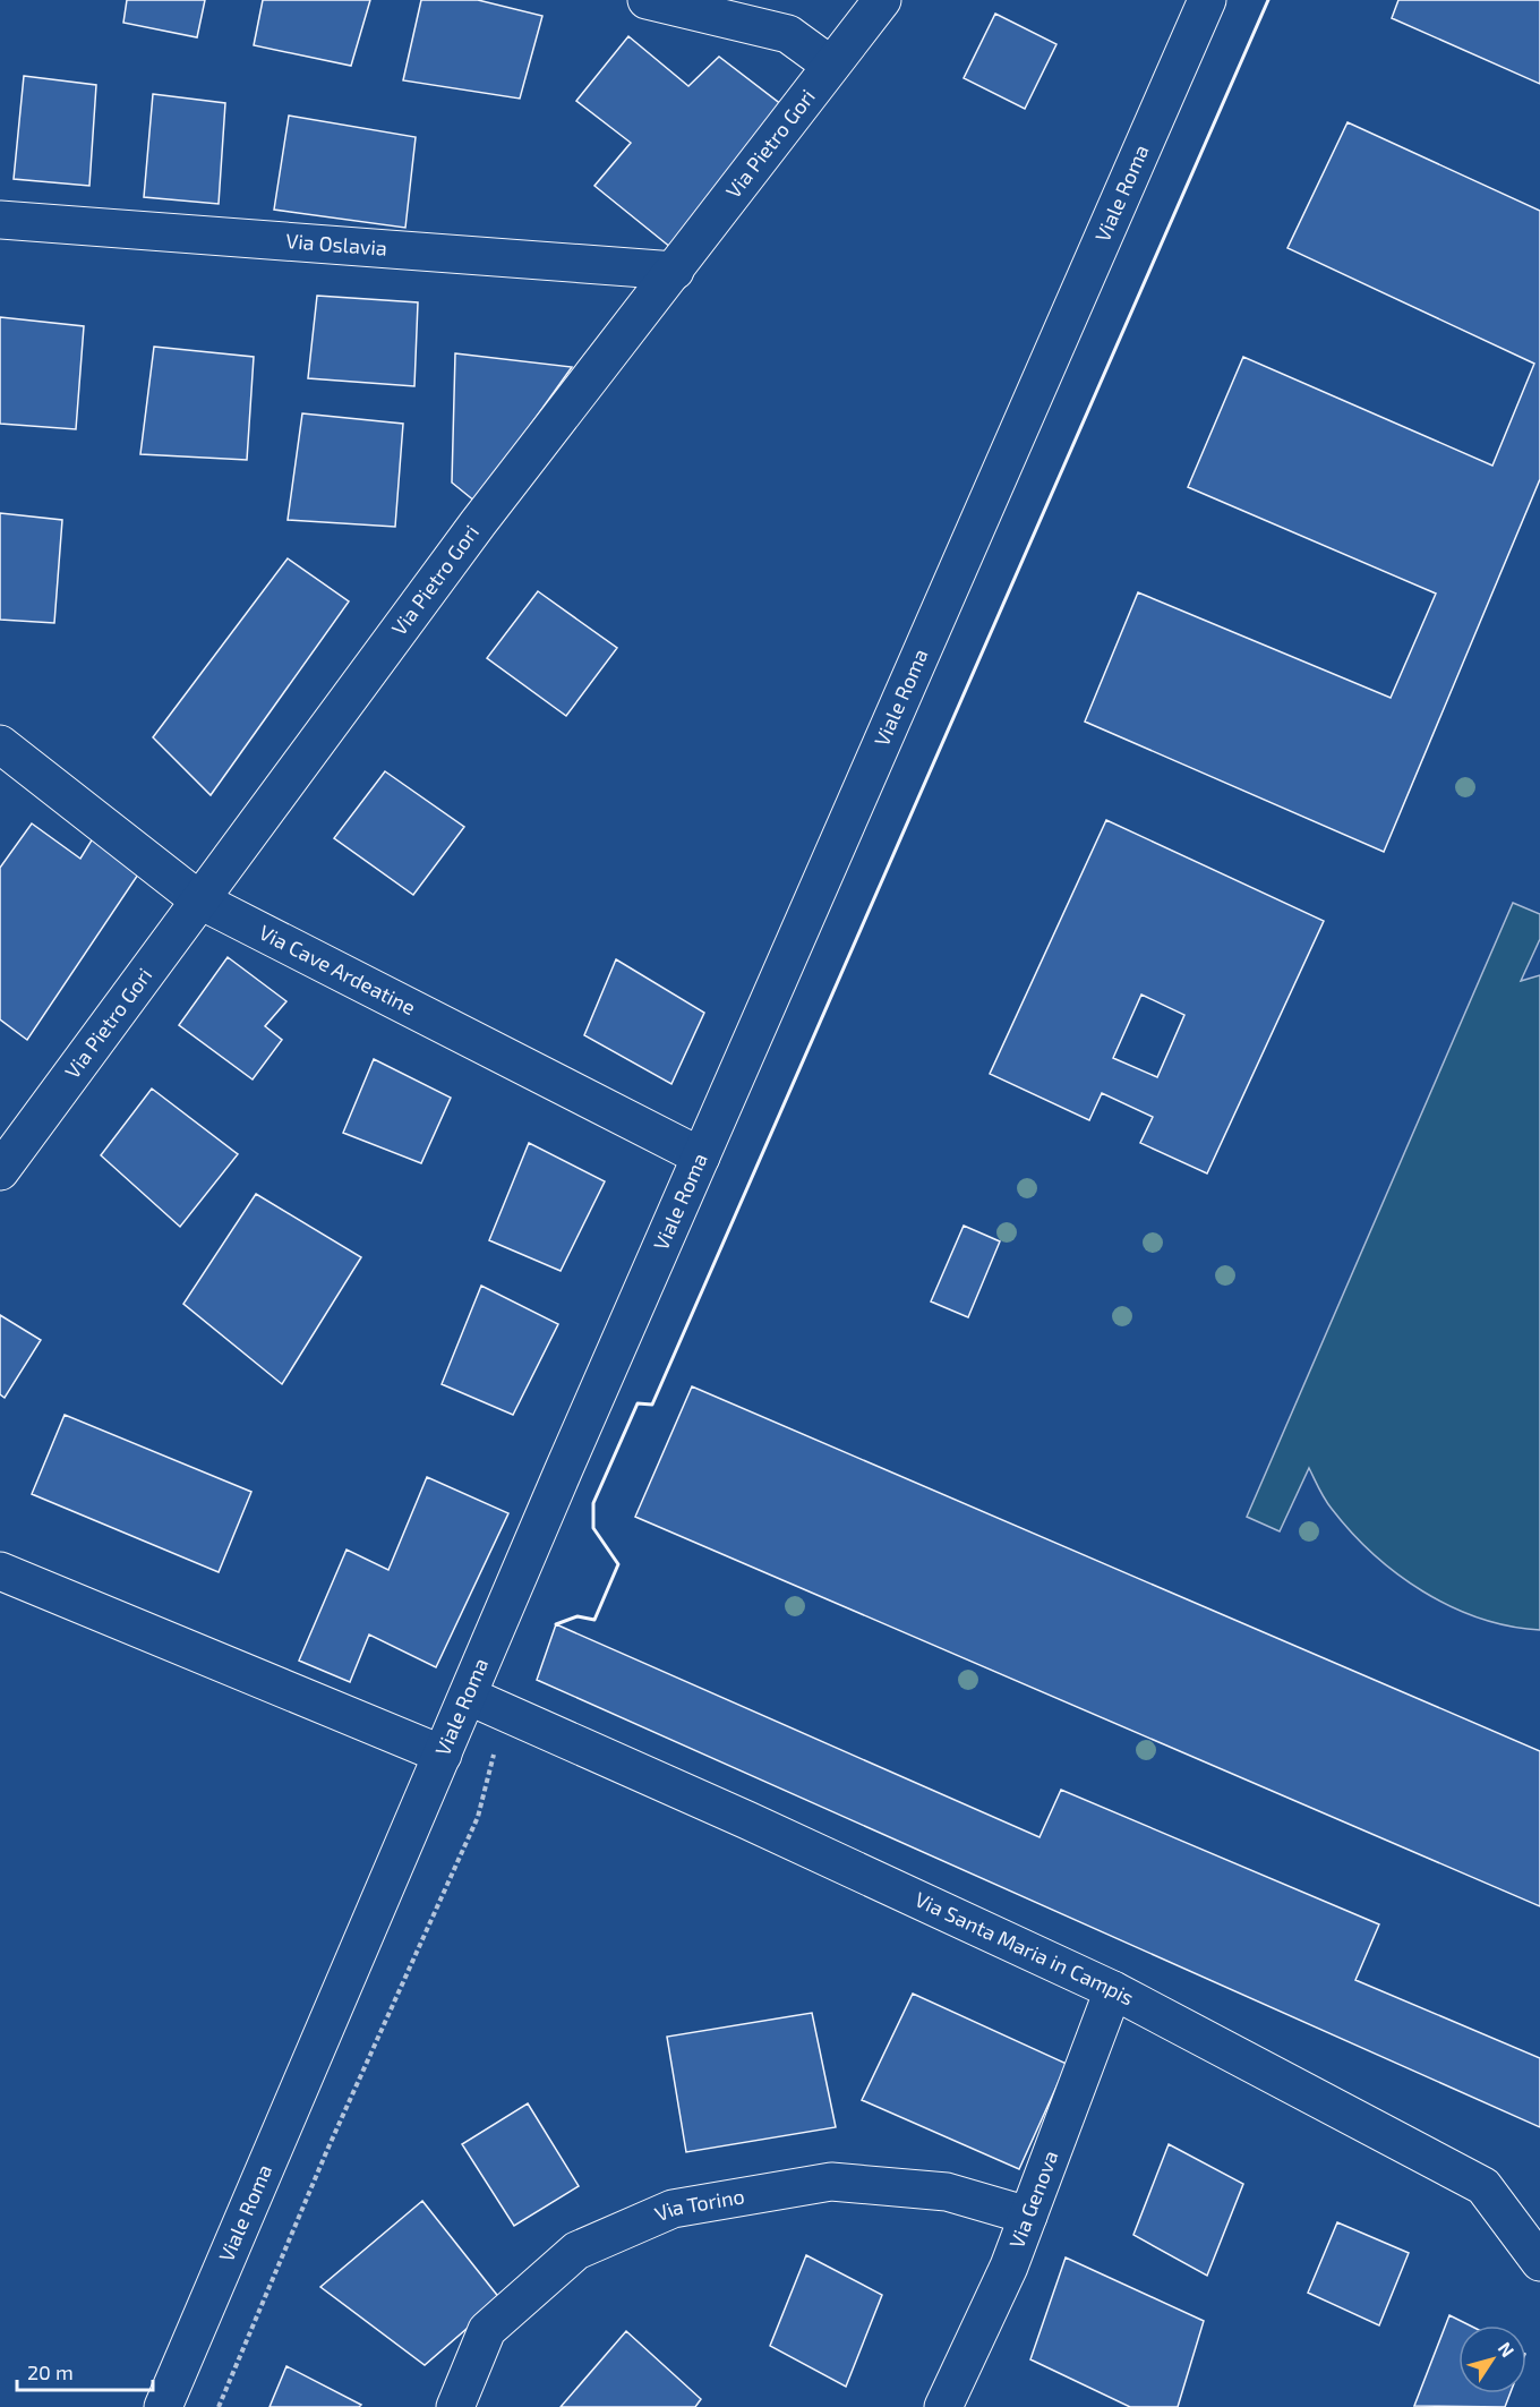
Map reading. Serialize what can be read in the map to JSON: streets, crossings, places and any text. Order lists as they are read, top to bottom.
{
  "streets": {
    "street": [
      "Via Pietro Gori",
      "Viale Roma",
      "Via Oslavia",
      "Via Cave Ardeatine",
      "Via Santa Maria in Campis",
      "Via Genova",
      "Via Torino"
    ]
  },
  "crossings": [
    ["Via Pietro Gori", "Via Oslavia"],
    ["Via Pietro Gori", "Via Cave Ardeatine"],
    ["Viale Roma", "Via Cave Ardeatine"],
    ["Viale Roma", "Via Santa Maria in Campis"],
    ["Via Santa Maria in Campis", "Via Genova"],
    ["Via Genova", "Via Torino"]
  ],
  "scale_bar": "20 m",
  "north": "top right"
}
